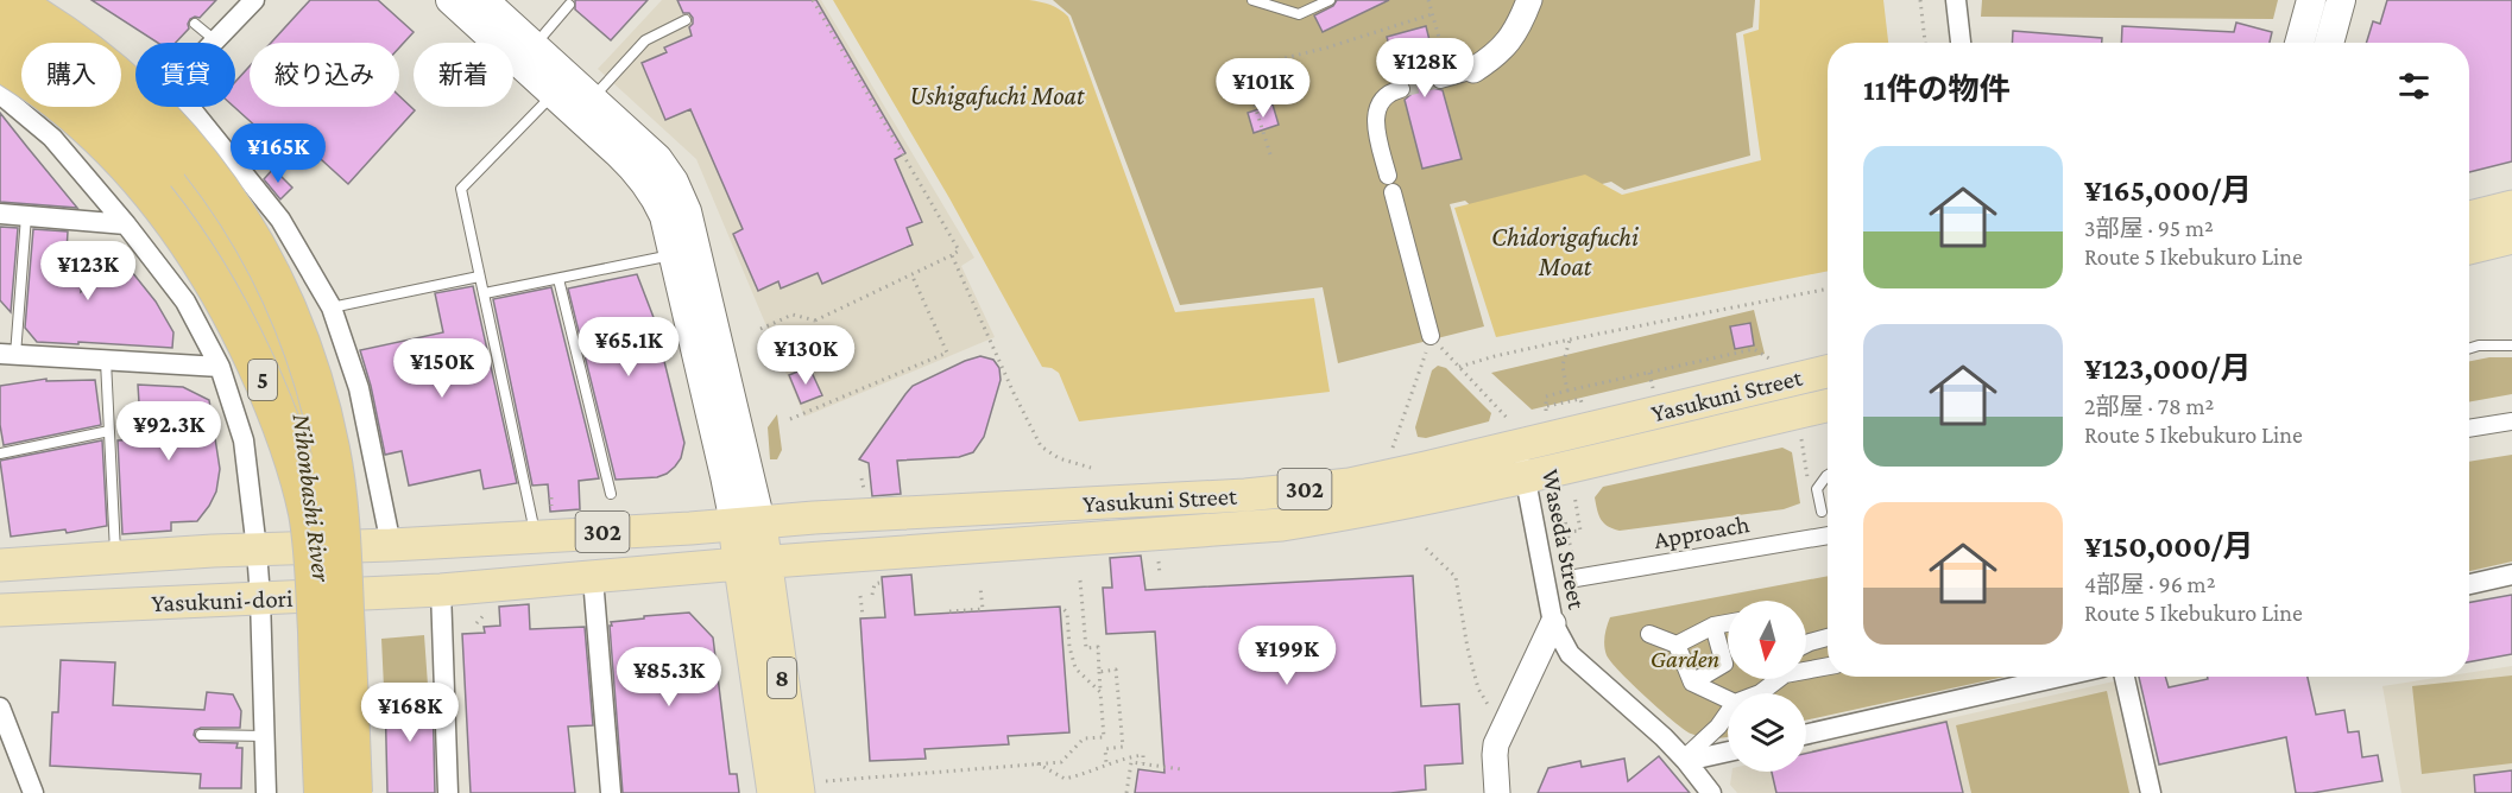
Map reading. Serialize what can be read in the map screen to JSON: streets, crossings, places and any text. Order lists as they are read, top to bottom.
{
  "streets": {
    "highway": ["5"],
    "main road": [
      "Yasukuni Street",
      "302",
      "Yasukuni-dori",
      "8"
    ],
    "street": ["Approach", "Waseda Street"]
  },
  "crossings": [
    ["Yasukuni Street", "Waseda Street"],
    ["Yasukuni Street", "Yasukuni-dori"],
    ["Yasukuni Street", "8"]
  ],
  "water": ["Ushigafuchi Moat", "Chidorigafuchi Moat", "Nihonbashi River"],
  "parks": ["Garden"],
  "north": "bottom",
  "page": {
    "price": [
      "¥128K",
      "¥101K",
      "¥165K",
      "¥123K",
      "¥65.1K",
      "¥130K",
      "¥150K",
      "¥92.3K",
      "¥199K",
      "¥85.3K",
      "¥168K"
    ],
    "chip": [
      "購入",
      "賃貸",
      "絞り込み",
      "新着"
    ],
    "heading": "11件の物件",
    "list": [
      {
        "name": "¥165,000/月",
        "note": "3部屋 · 95 m² · Route 5 Ikebukuro Line"
      },
      {
        "name": "¥123,000/月",
        "note": "2部屋 · 78 m² · Route 5 Ikebukuro Line"
      },
      {
        "name": "¥150,000/月",
        "note": "4部屋 · 96 m² · Route 5 Ikebukuro Line"
      }
    ]
  }
}
